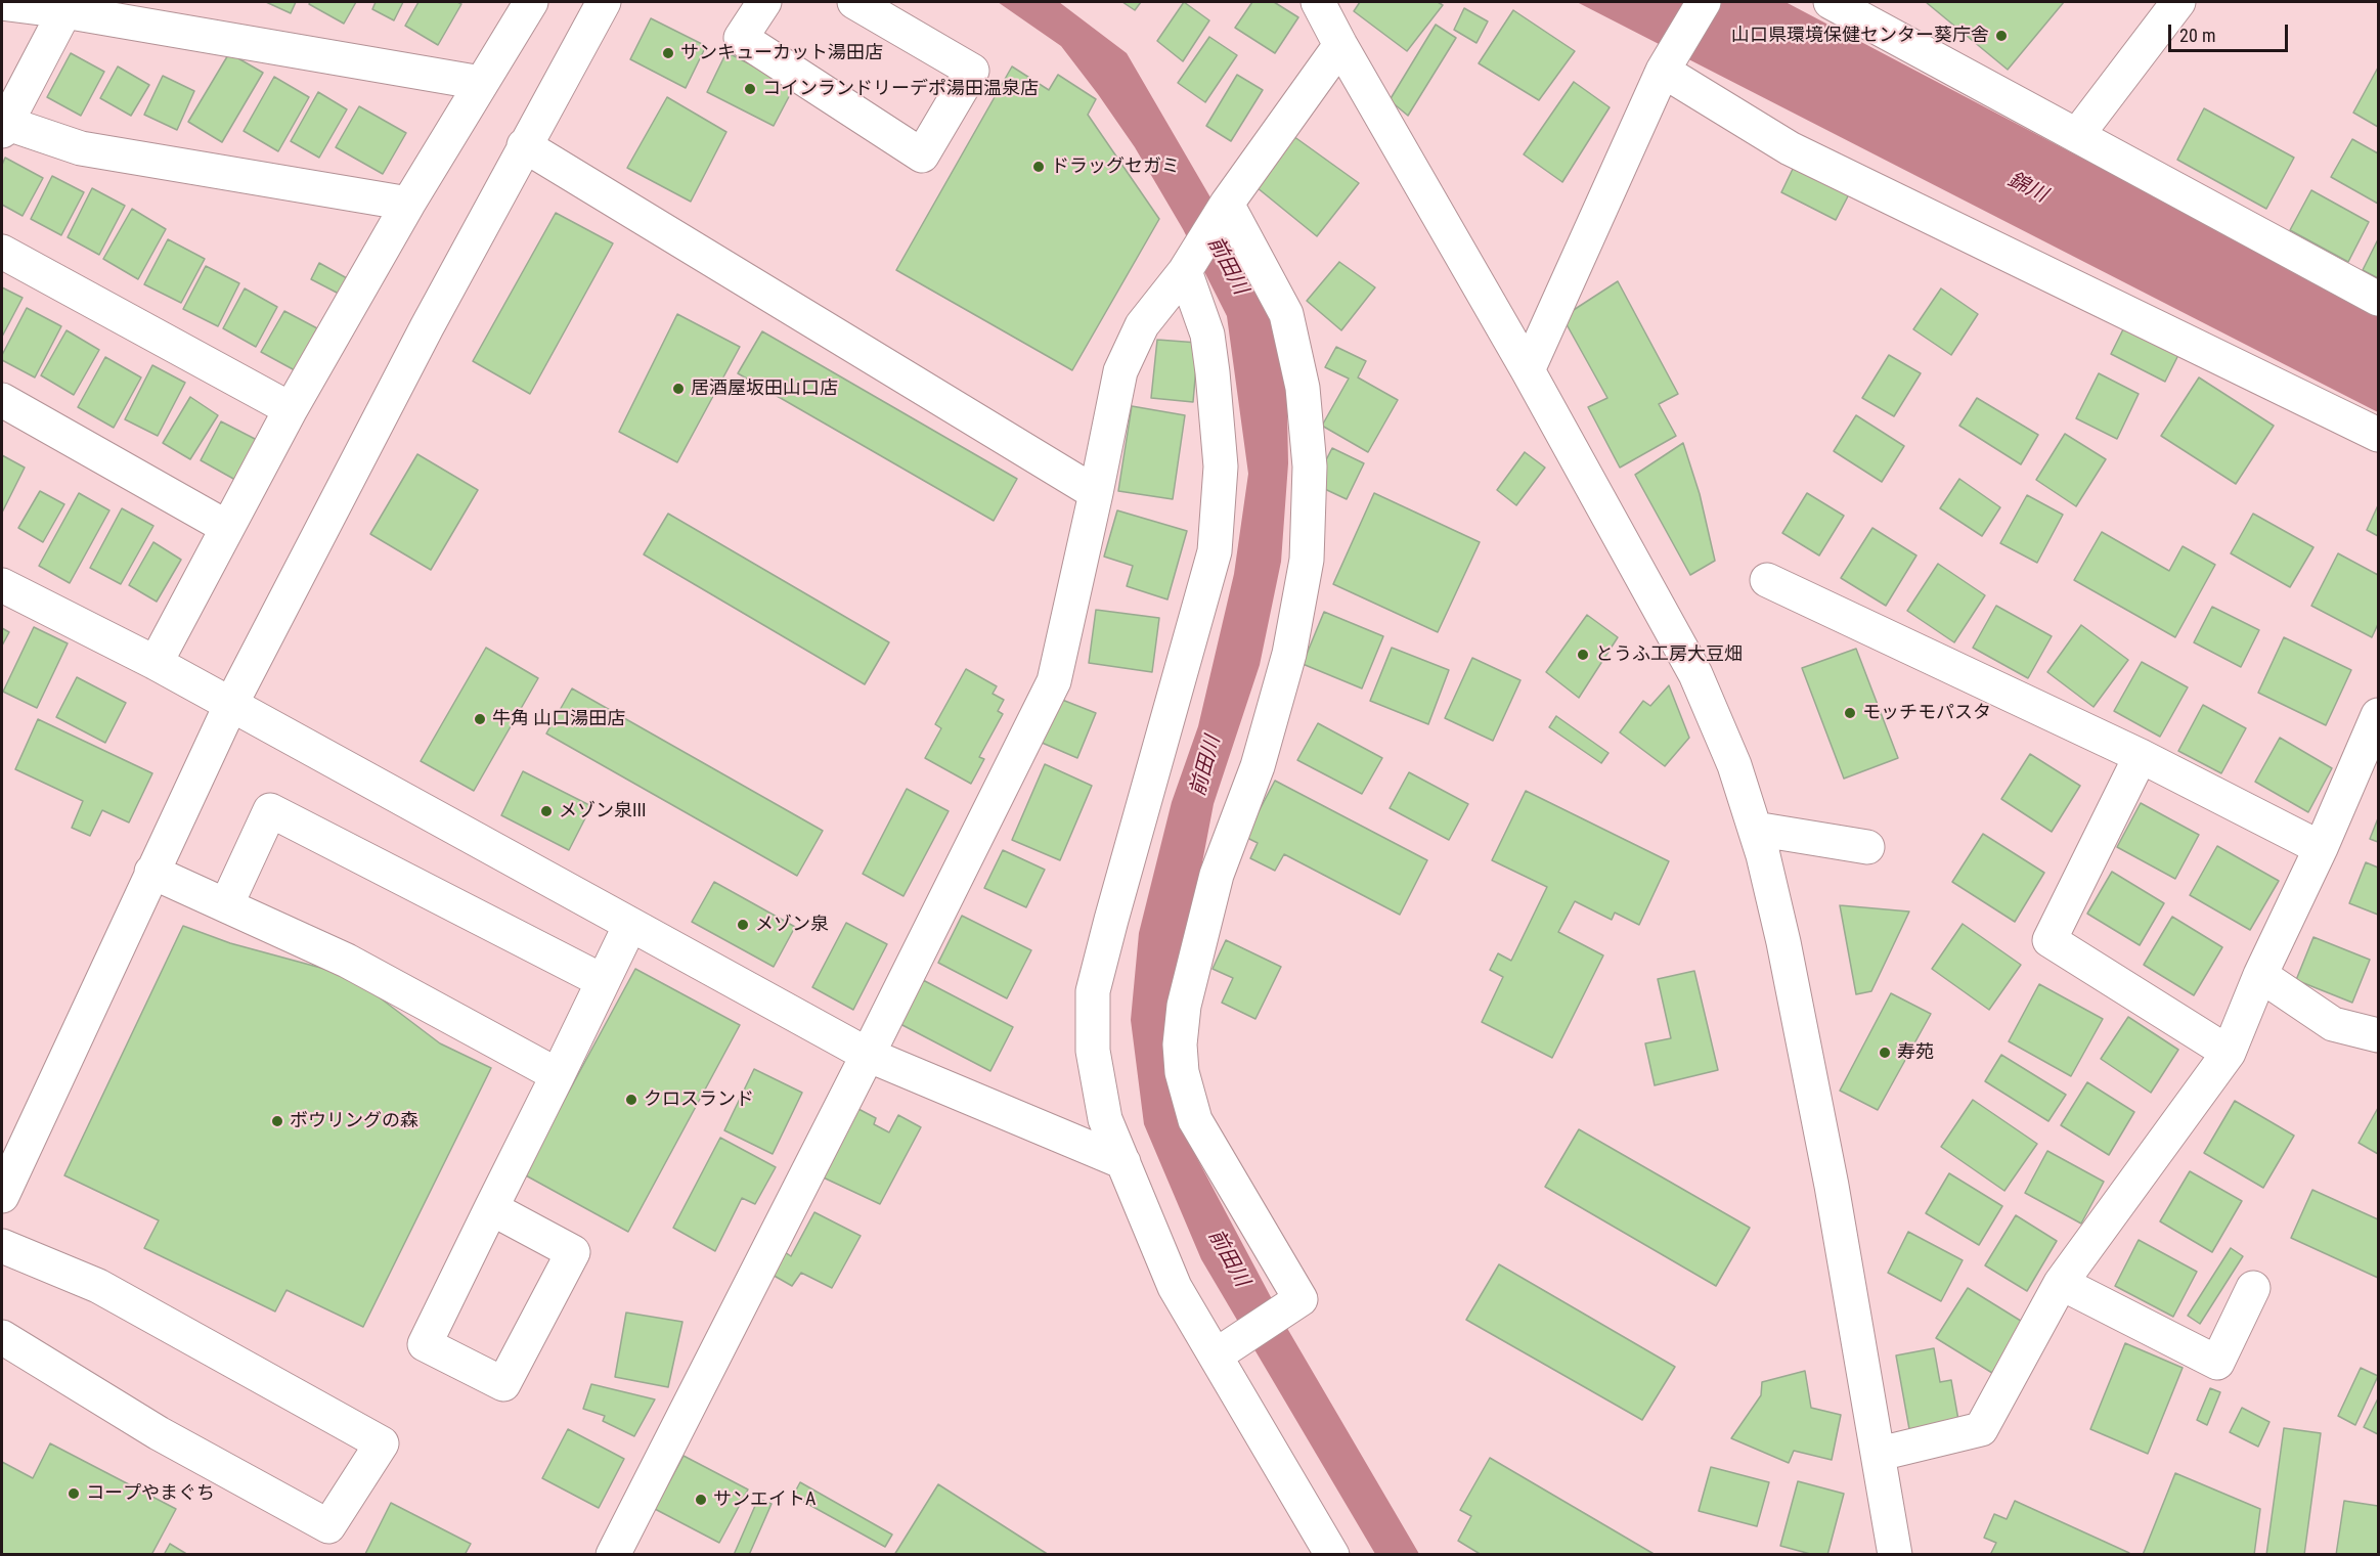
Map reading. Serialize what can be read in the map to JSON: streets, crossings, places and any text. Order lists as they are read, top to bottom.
{
  "water": ["錦川", "前田川"],
  "places": [
    "山口県環境保健センター葵庁舎",
    "サンキューカット湯田店",
    "コインランドリーデポ湯田温泉店",
    "ドラッグセガミ",
    "居酒屋坂田山口店",
    "とうふ工房大豆畑",
    "モッチモパスタ",
    "牛角 山口湯田店",
    "メゾン泉III",
    "メゾン泉",
    "寿苑",
    "クロスランド",
    "ボウリングの森",
    "コープやまぐち",
    "サンエイトA"
  ],
  "scale_bar": "20 m"
}
